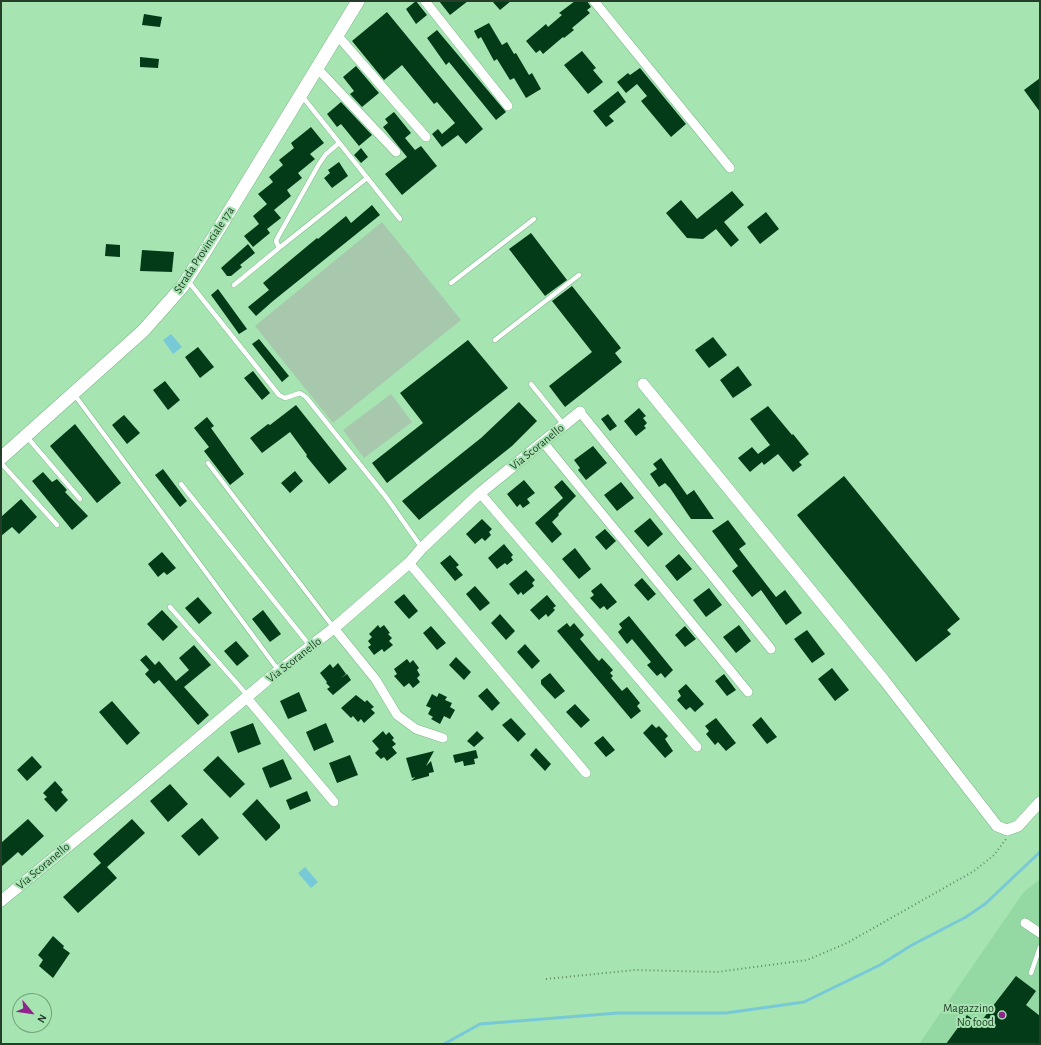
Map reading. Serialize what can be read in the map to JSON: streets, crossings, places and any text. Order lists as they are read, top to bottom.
{
  "streets": {
    "main road": ["Strada Provinciale 17a"],
    "street": ["Via Scoranello"]
  },
  "places": ["Magazzino No food"],
  "north": "bottom right"
}
